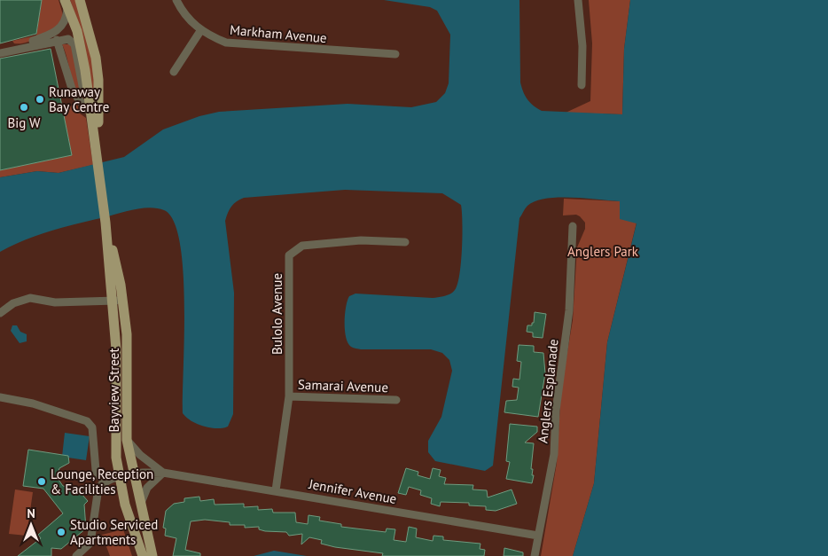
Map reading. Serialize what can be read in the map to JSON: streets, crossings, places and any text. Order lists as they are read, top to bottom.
{
  "streets": {
    "main road": ["Bayview Street"],
    "street": [
      "Markham Avenue",
      "Bulolo Avenue",
      "Samarai Avenue",
      "Anglers Esplanade",
      "Jennifer Avenue"
    ]
  },
  "crossings": [
    ["Bulolo Avenue", "Samarai Avenue"],
    ["Bulolo Avenue", "Jennifer Avenue"],
    ["Bayview Street", "Jennifer Avenue"],
    ["Anglers Esplanade", "Jennifer Avenue"]
  ],
  "parks": ["Anglers Park"],
  "places": [
    "Runaway Bay Centre",
    "Big W",
    "Lounge, Reception & Facilities",
    "Studio Serviced Apartments"
  ],
  "north": "top"
}
